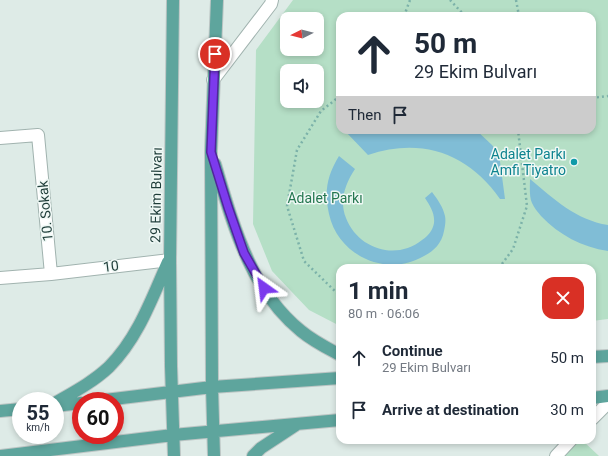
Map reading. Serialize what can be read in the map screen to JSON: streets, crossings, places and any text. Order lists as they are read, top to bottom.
{
  "streets": {
    "main road": ["29 Ekim Bulvarı"],
    "street": ["10. Sokak", "10"]
  },
  "crossings": [
    ["29 Ekim Bulvarı", "10"],
    ["10. Sokak", "10"]
  ],
  "parks": ["Adalet Parkı"],
  "places": ["Adalet Parkı Amfi Tiyatro"],
  "north": "left",
  "page": {
    "turn": ["50 m", "29 Ekim Bulvarı"],
    "then": "Then",
    "heading": ["1 min", "80 m · 06:06"],
    "list": [
      {
        "name": "Continue",
        "note": "29 Ekim Bulvarı",
        "value": "50 m"
      },
      {
        "name": "Arrive at destination",
        "value": "30 m"
      }
    ],
    "speed": "55 km/h",
    "limit": "60"
  }
}
